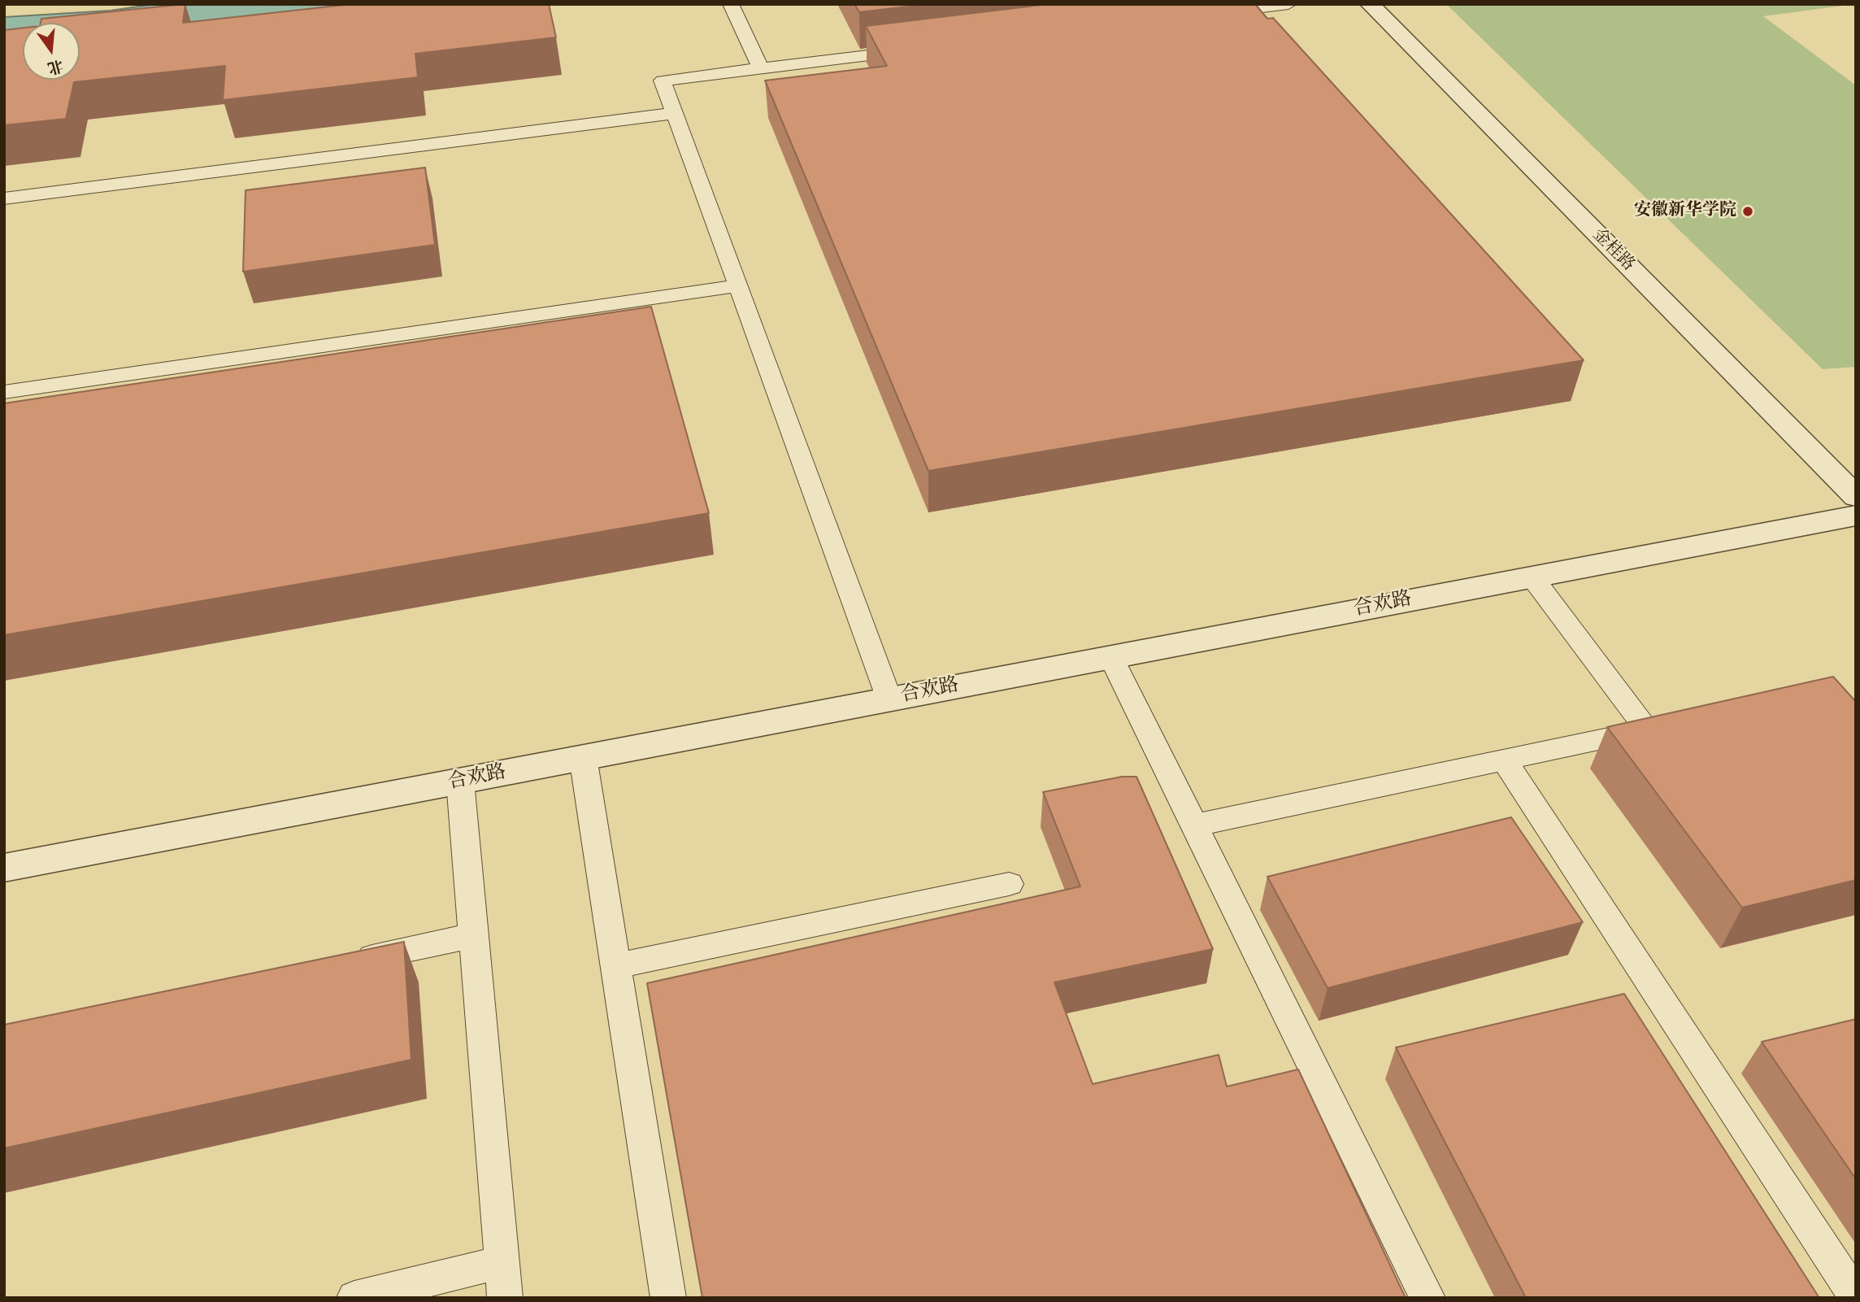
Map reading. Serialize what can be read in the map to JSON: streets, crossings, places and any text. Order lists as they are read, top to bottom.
{
  "streets": {
    "street": ["金桂路", "合欢路"]
  },
  "places": ["安徽新华学院"],
  "north": "bottom"
}
